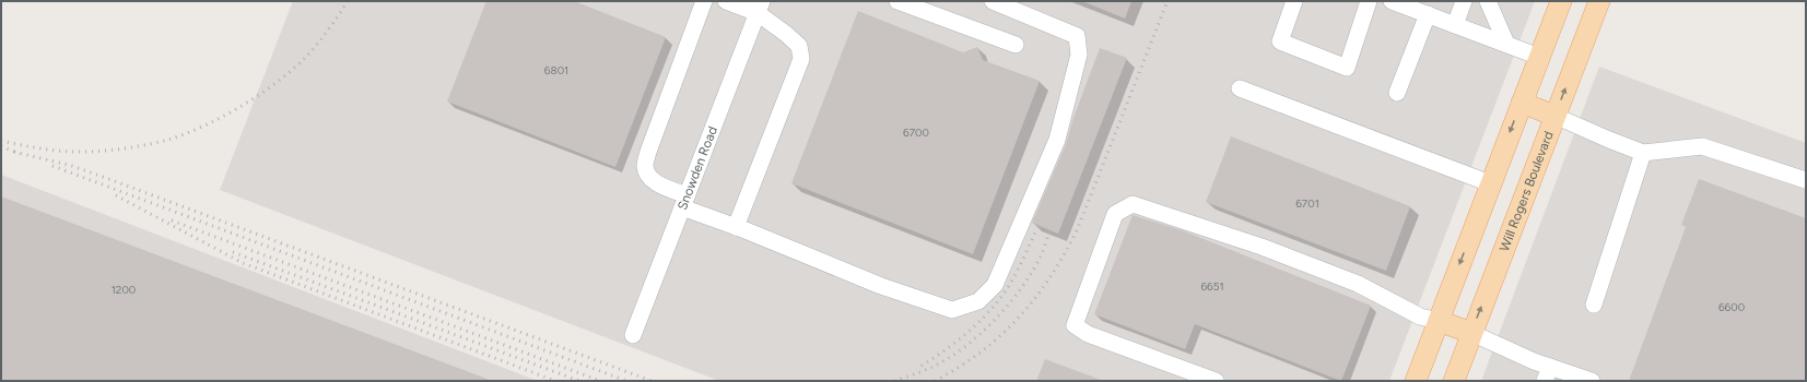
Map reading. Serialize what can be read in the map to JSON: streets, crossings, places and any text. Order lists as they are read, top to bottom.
{
  "streets": {
    "main road": ["Will Rogers Boulevard"],
    "street": ["Snowden Road"]
  },
  "house_numbers": [
    "6801",
    "6700",
    "6701",
    "6651",
    "1200",
    "6600"
  ]
}
